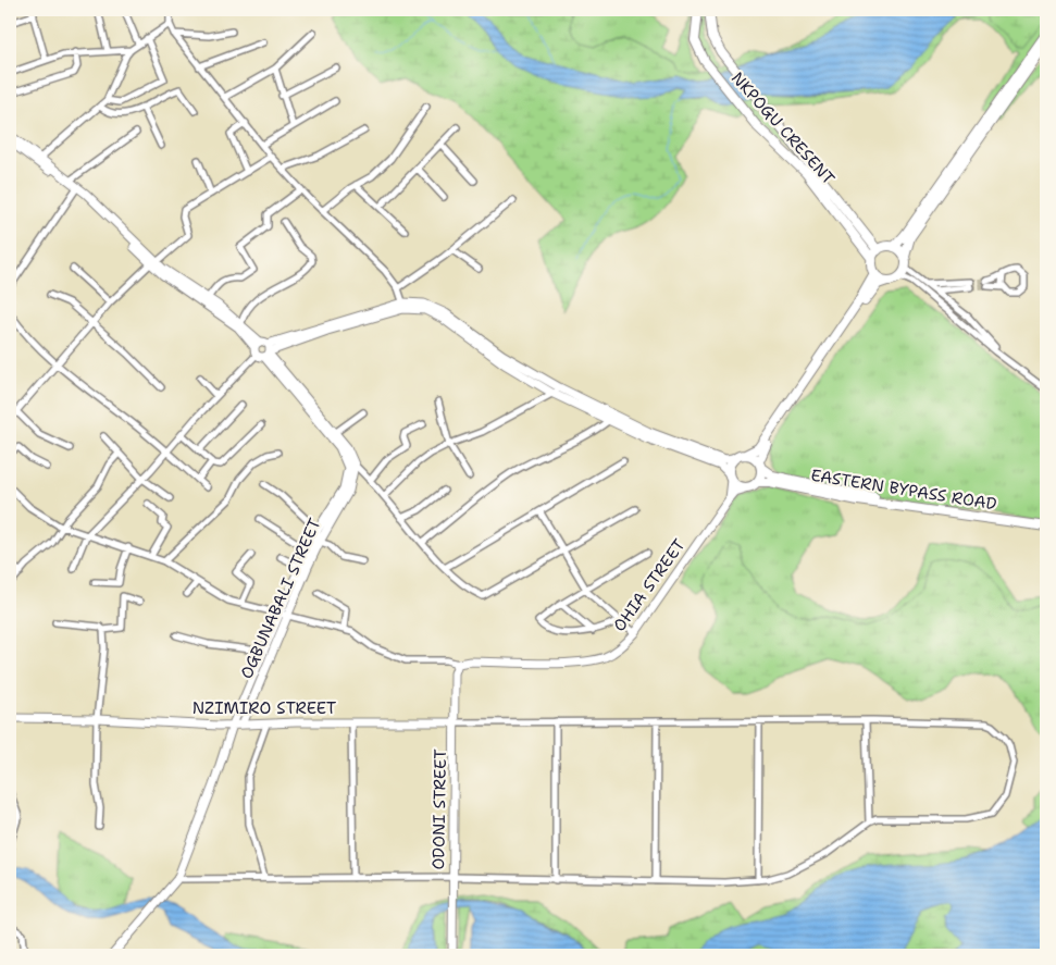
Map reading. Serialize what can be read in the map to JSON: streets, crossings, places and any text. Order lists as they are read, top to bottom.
{
  "streets": {
    "main road": ["NKPOGU CRESENT", "EASTERN BYPASS ROAD"],
    "street": [
      "OHIA STREET",
      "OGBUNABALI STREET",
      "NZIMIRO STREET",
      "ODONI STREET"
    ]
  },
  "crossings": [
    ["EASTERN BYPASS ROAD", "OHIA STREET"],
    ["OHIA STREET", "ODONI STREET"],
    ["OGBUNABALI STREET", "NZIMIRO STREET"],
    ["NZIMIRO STREET", "ODONI STREET"]
  ]
}
